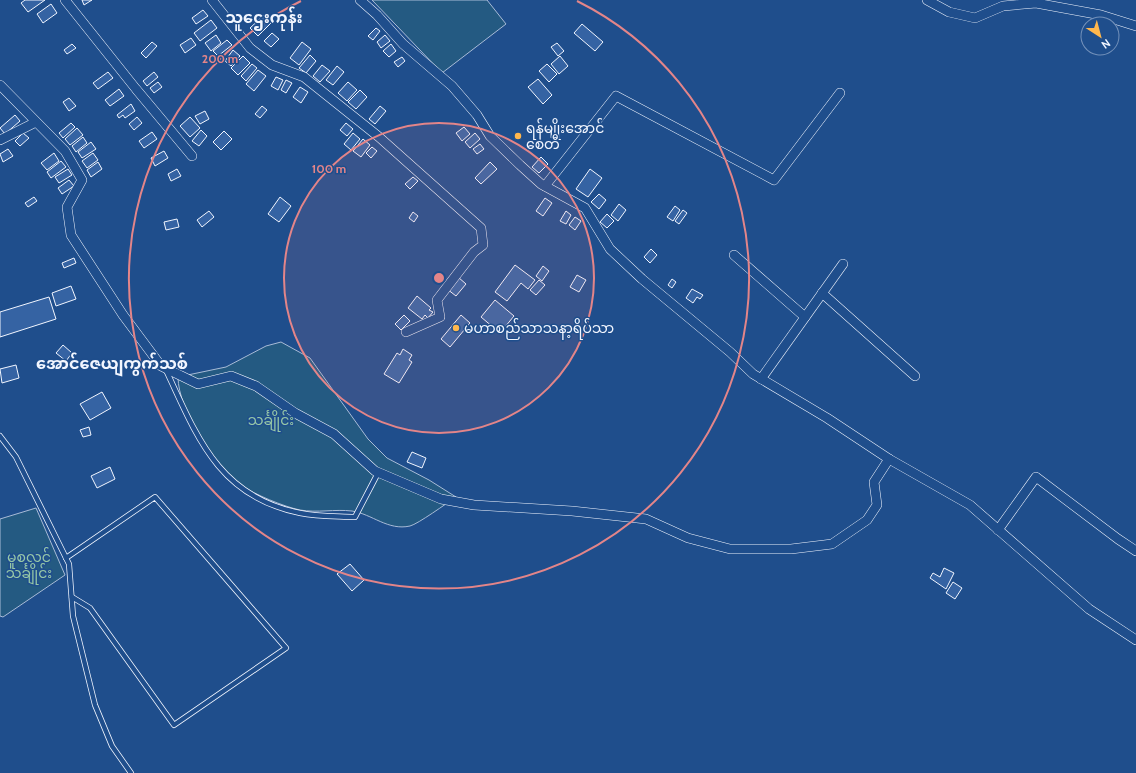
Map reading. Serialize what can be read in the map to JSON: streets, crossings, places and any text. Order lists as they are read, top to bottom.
{
  "districts": ["သူဌေးကုန်း", "အောင်ဇေယျကွက်သစ်"],
  "parks": ["သင်္ချိုင်း", "မူစလင် သင်္ချိုင်း"],
  "places": ["ရန်မျိုးအောင် စေတီ", "မဟာစည်သာသနာ့ရိပ်သာ"],
  "north": "bottom right",
  "rings": ["200 m", "100 m"]
}
